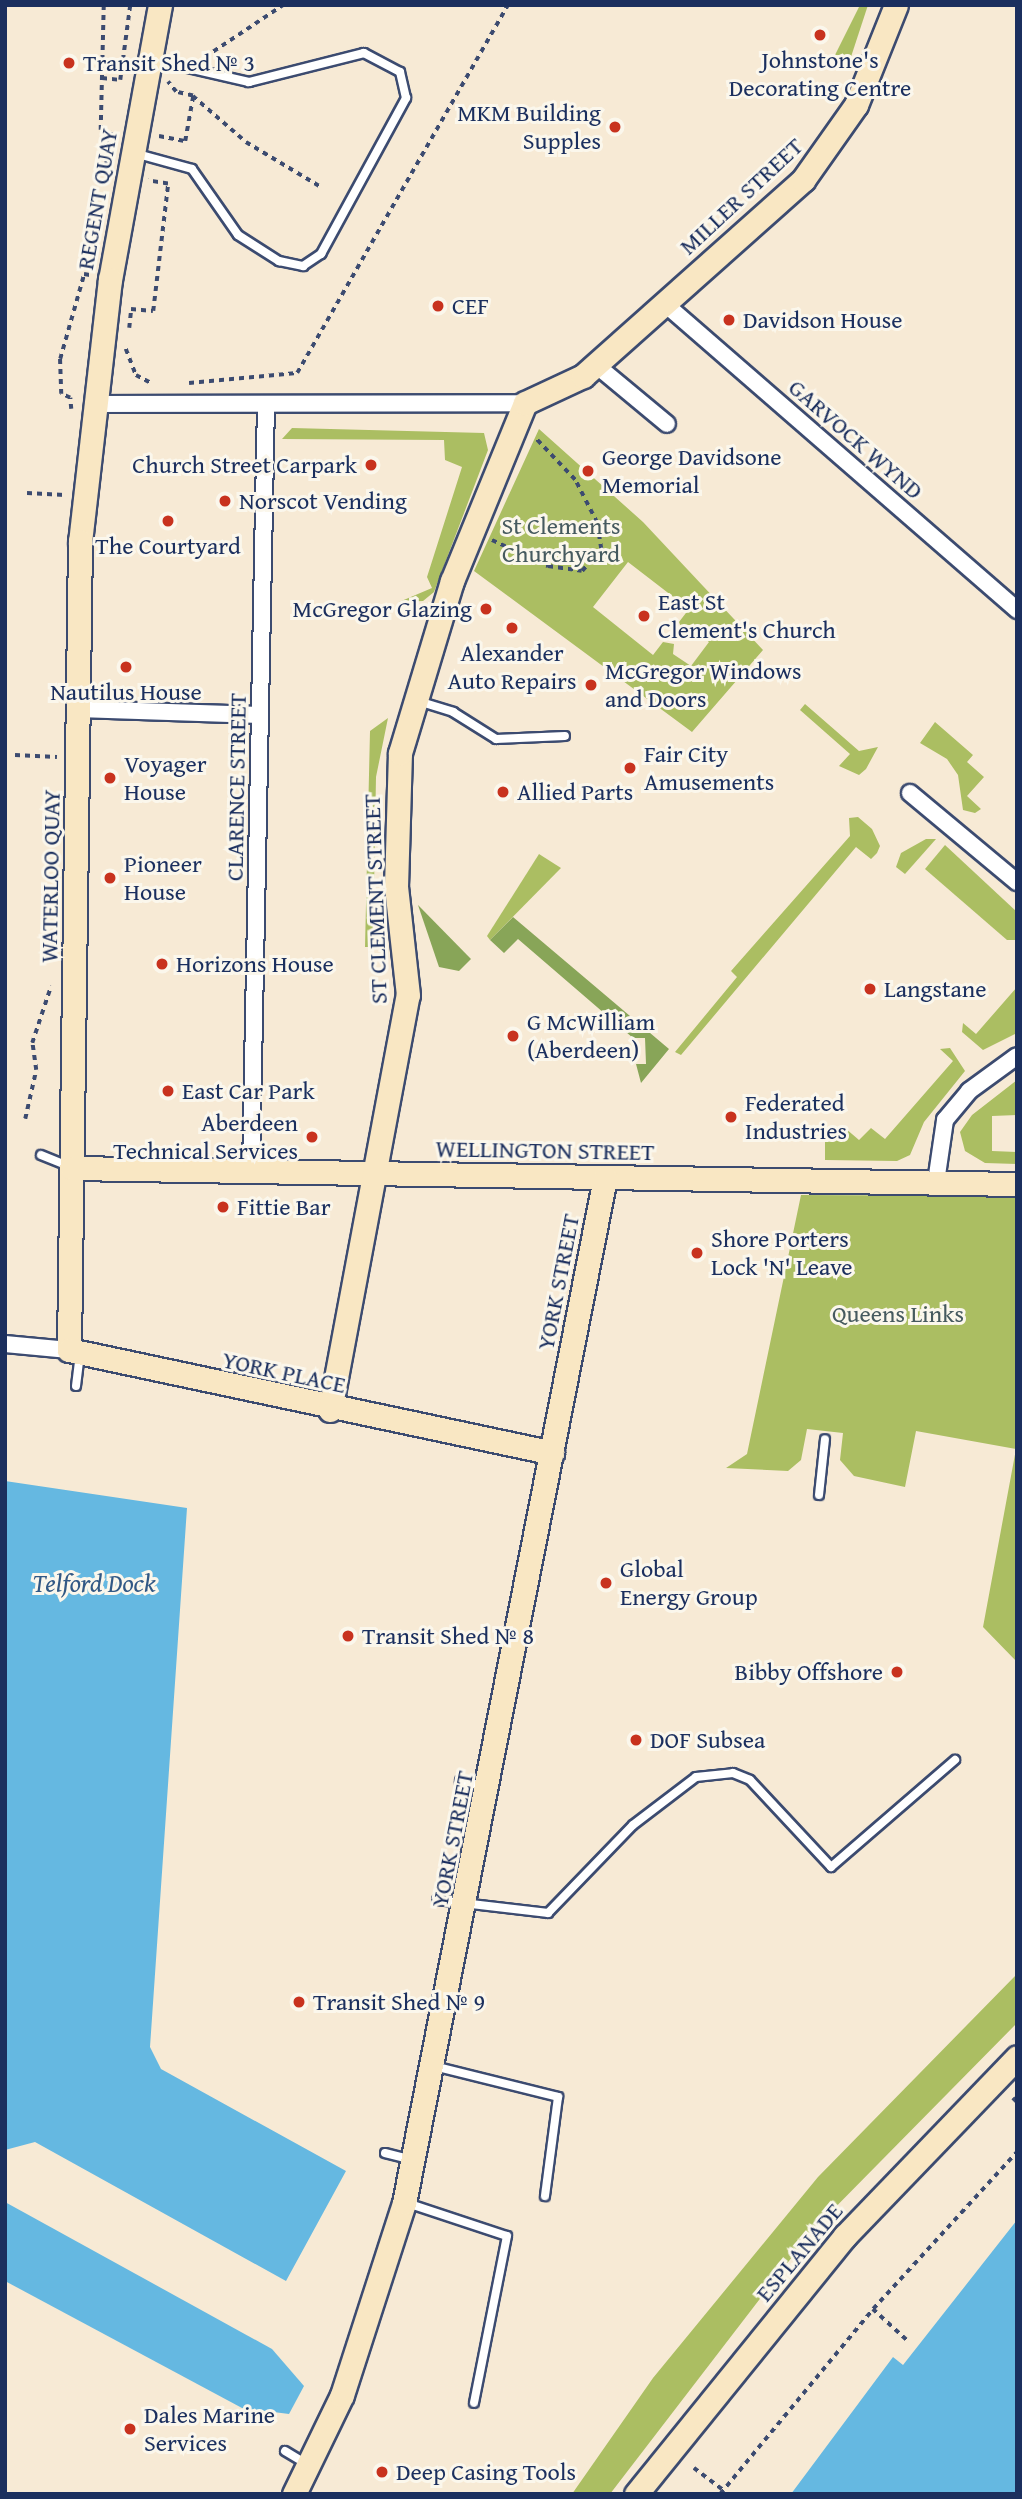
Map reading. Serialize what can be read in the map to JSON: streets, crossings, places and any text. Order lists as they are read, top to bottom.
{
  "streets": {
    "street": [
      "MILLER STREET",
      "REGENT QUAY",
      "GARVOCK WYND",
      "CLARENCE STREET",
      "WATERLOO QUAY",
      "ST CLEMENT STREET",
      "WELLINGTON STREET",
      "YORK STREET",
      "YORK PLACE",
      "ESPLANADE"
    ]
  },
  "crossings": [
    ["MILLER STREET", "GARVOCK WYND"],
    ["MILLER STREET", "ST CLEMENT STREET"],
    ["REGENT QUAY", "WATERLOO QUAY"],
    ["CLARENCE STREET", "WELLINGTON STREET"],
    ["WATERLOO QUAY", "WELLINGTON STREET"],
    ["WATERLOO QUAY", "YORK PLACE"],
    ["ST CLEMENT STREET", "WELLINGTON STREET"],
    ["ST CLEMENT STREET", "YORK PLACE"],
    ["WELLINGTON STREET", "YORK STREET"],
    ["YORK STREET", "YORK PLACE"]
  ],
  "water": ["Telford Dock"],
  "parks": ["St Clements Churchyard", "Queens Links"],
  "places": [
    "Johnstone's Decorating Centre",
    "Transit Shed № 3",
    "MKM Building Supples",
    "CEF",
    "Davidson House",
    "Church Street Carpark",
    "George Davidsone Memorial",
    "Norscot Vending",
    "The Courtyard",
    "McGregor Glazing",
    "East St Clement's Church",
    "Alexander Auto Repairs",
    "Nautilus House",
    "McGregor Windows and Doors",
    "Fair City Amusements",
    "Voyager House",
    "Allied Parts",
    "Pioneer House",
    "Horizons House",
    "Langstane",
    "G McWilliam (Aberdeen)",
    "East Car Park",
    "Federated Industries",
    "Aberdeen Technical Services",
    "Fittie Bar",
    "Shore Porters Lock 'N' Leave",
    "Global Energy Group",
    "Transit Shed № 8",
    "Bibby Offshore",
    "DOF Subsea",
    "Transit Shed № 9",
    "Dales Marine Services",
    "Deep Casing Tools"
  ]
}
